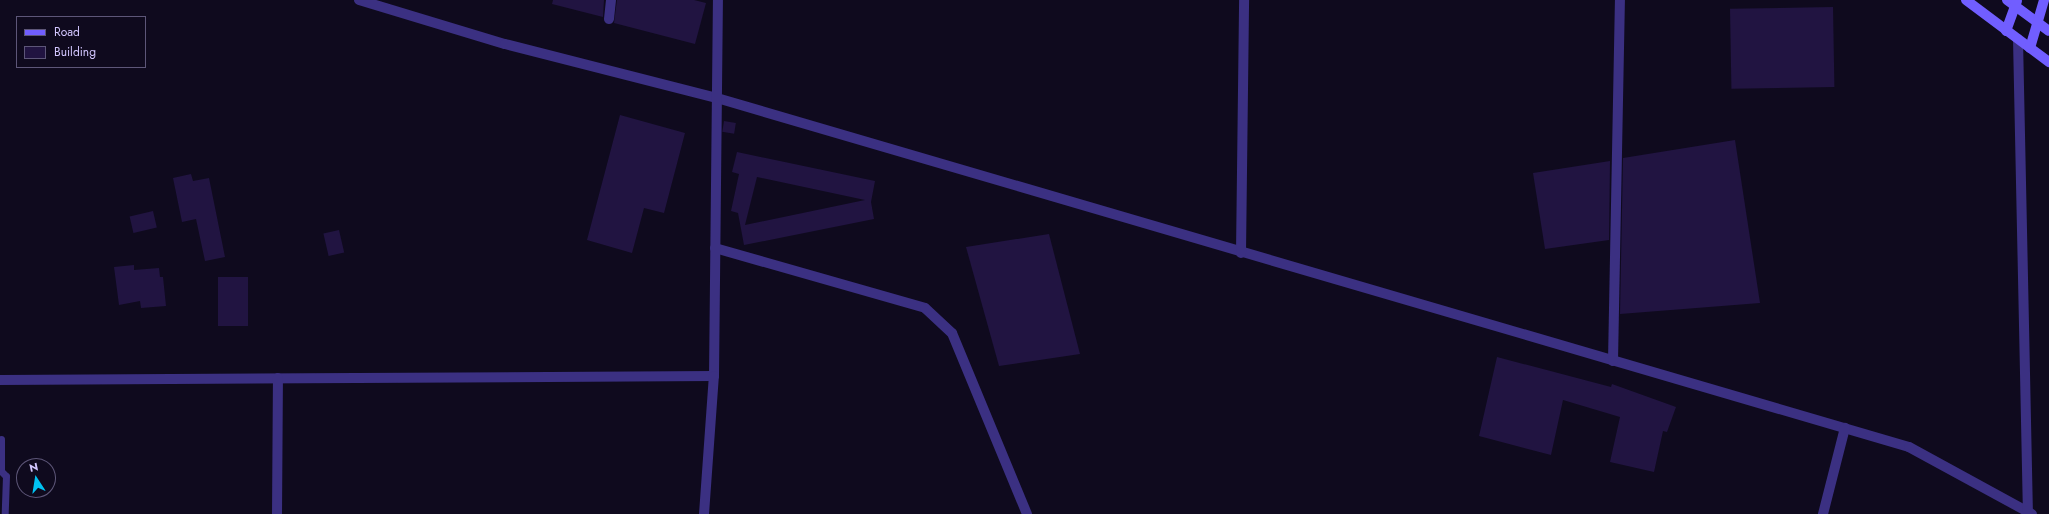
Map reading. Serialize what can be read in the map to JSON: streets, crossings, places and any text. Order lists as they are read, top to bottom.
{
  "legend": ["Road", "Building"],
  "north": "top"
}
